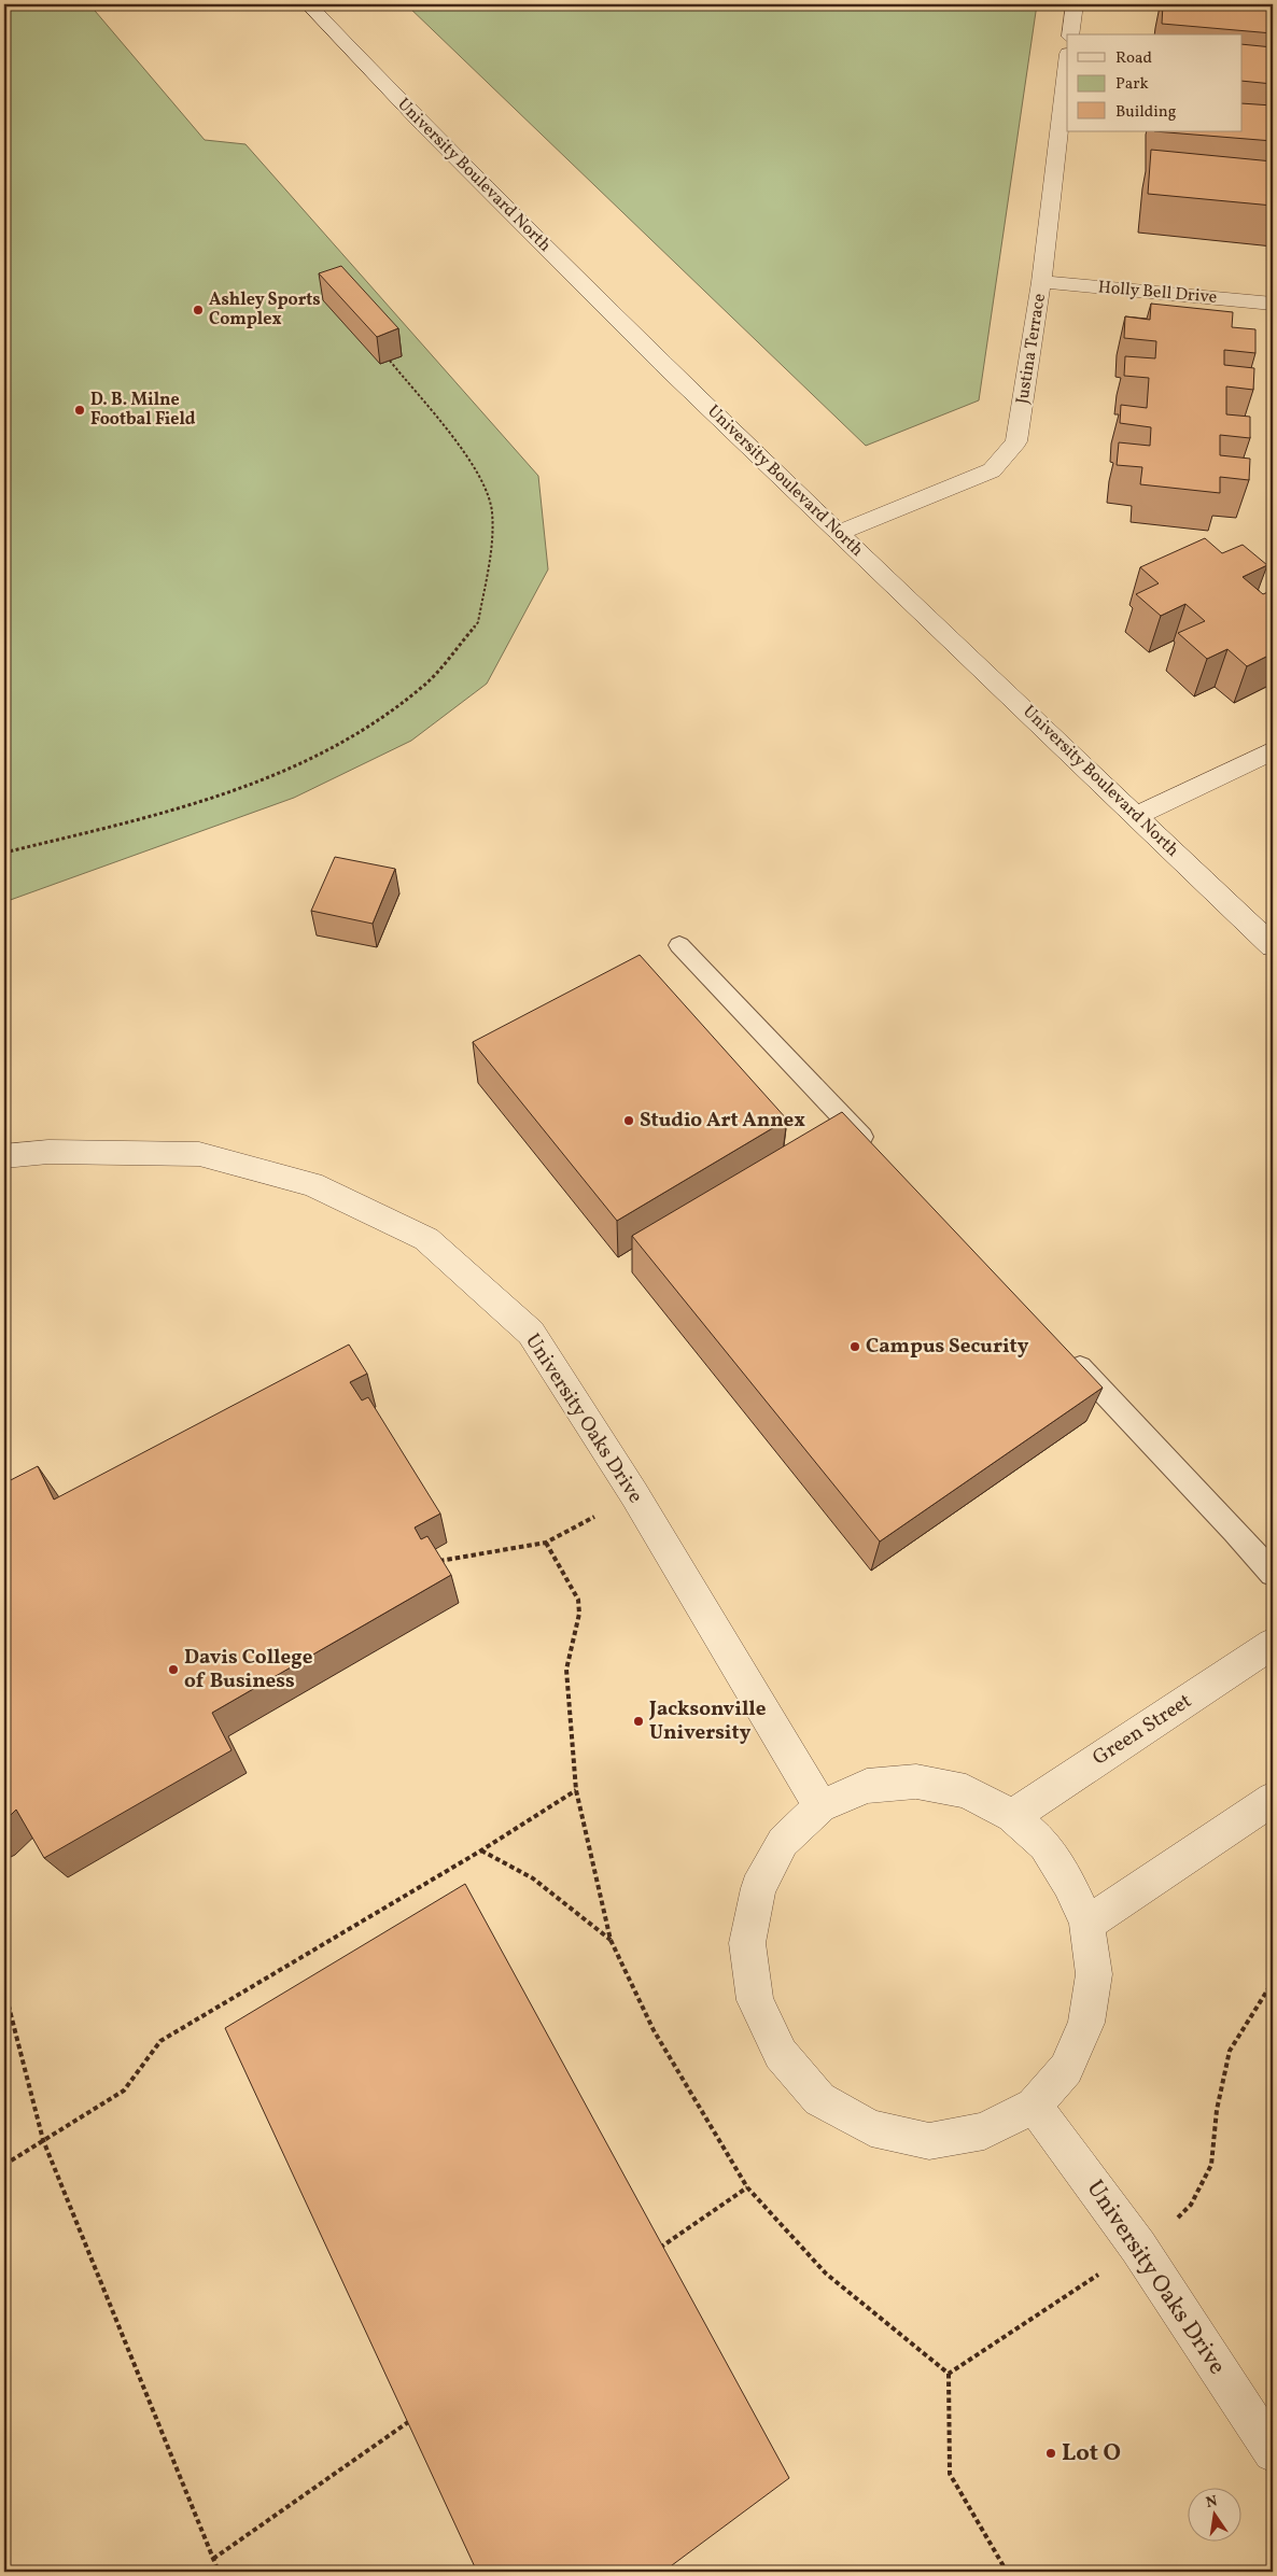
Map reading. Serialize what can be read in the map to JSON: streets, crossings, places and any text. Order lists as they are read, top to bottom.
{
  "streets": {
    "street": [
      "University Boulevard North",
      "Holly Bell Drive",
      "Justina Terrace",
      "University Oaks Drive",
      "Green Street"
    ]
  },
  "crossings": [
    ["University Boulevard North", "Justina Terrace"],
    ["Holly Bell Drive", "Justina Terrace"]
  ],
  "places": [
    "Ashley Sports Complex",
    "D. B. Milne Footbal Field",
    "Studio Art Annex",
    "Campus Security",
    "Davis College of Business",
    "Jacksonville University",
    "Lot O"
  ],
  "legend": ["Road", "Park", "Building"],
  "north": "top"
}
